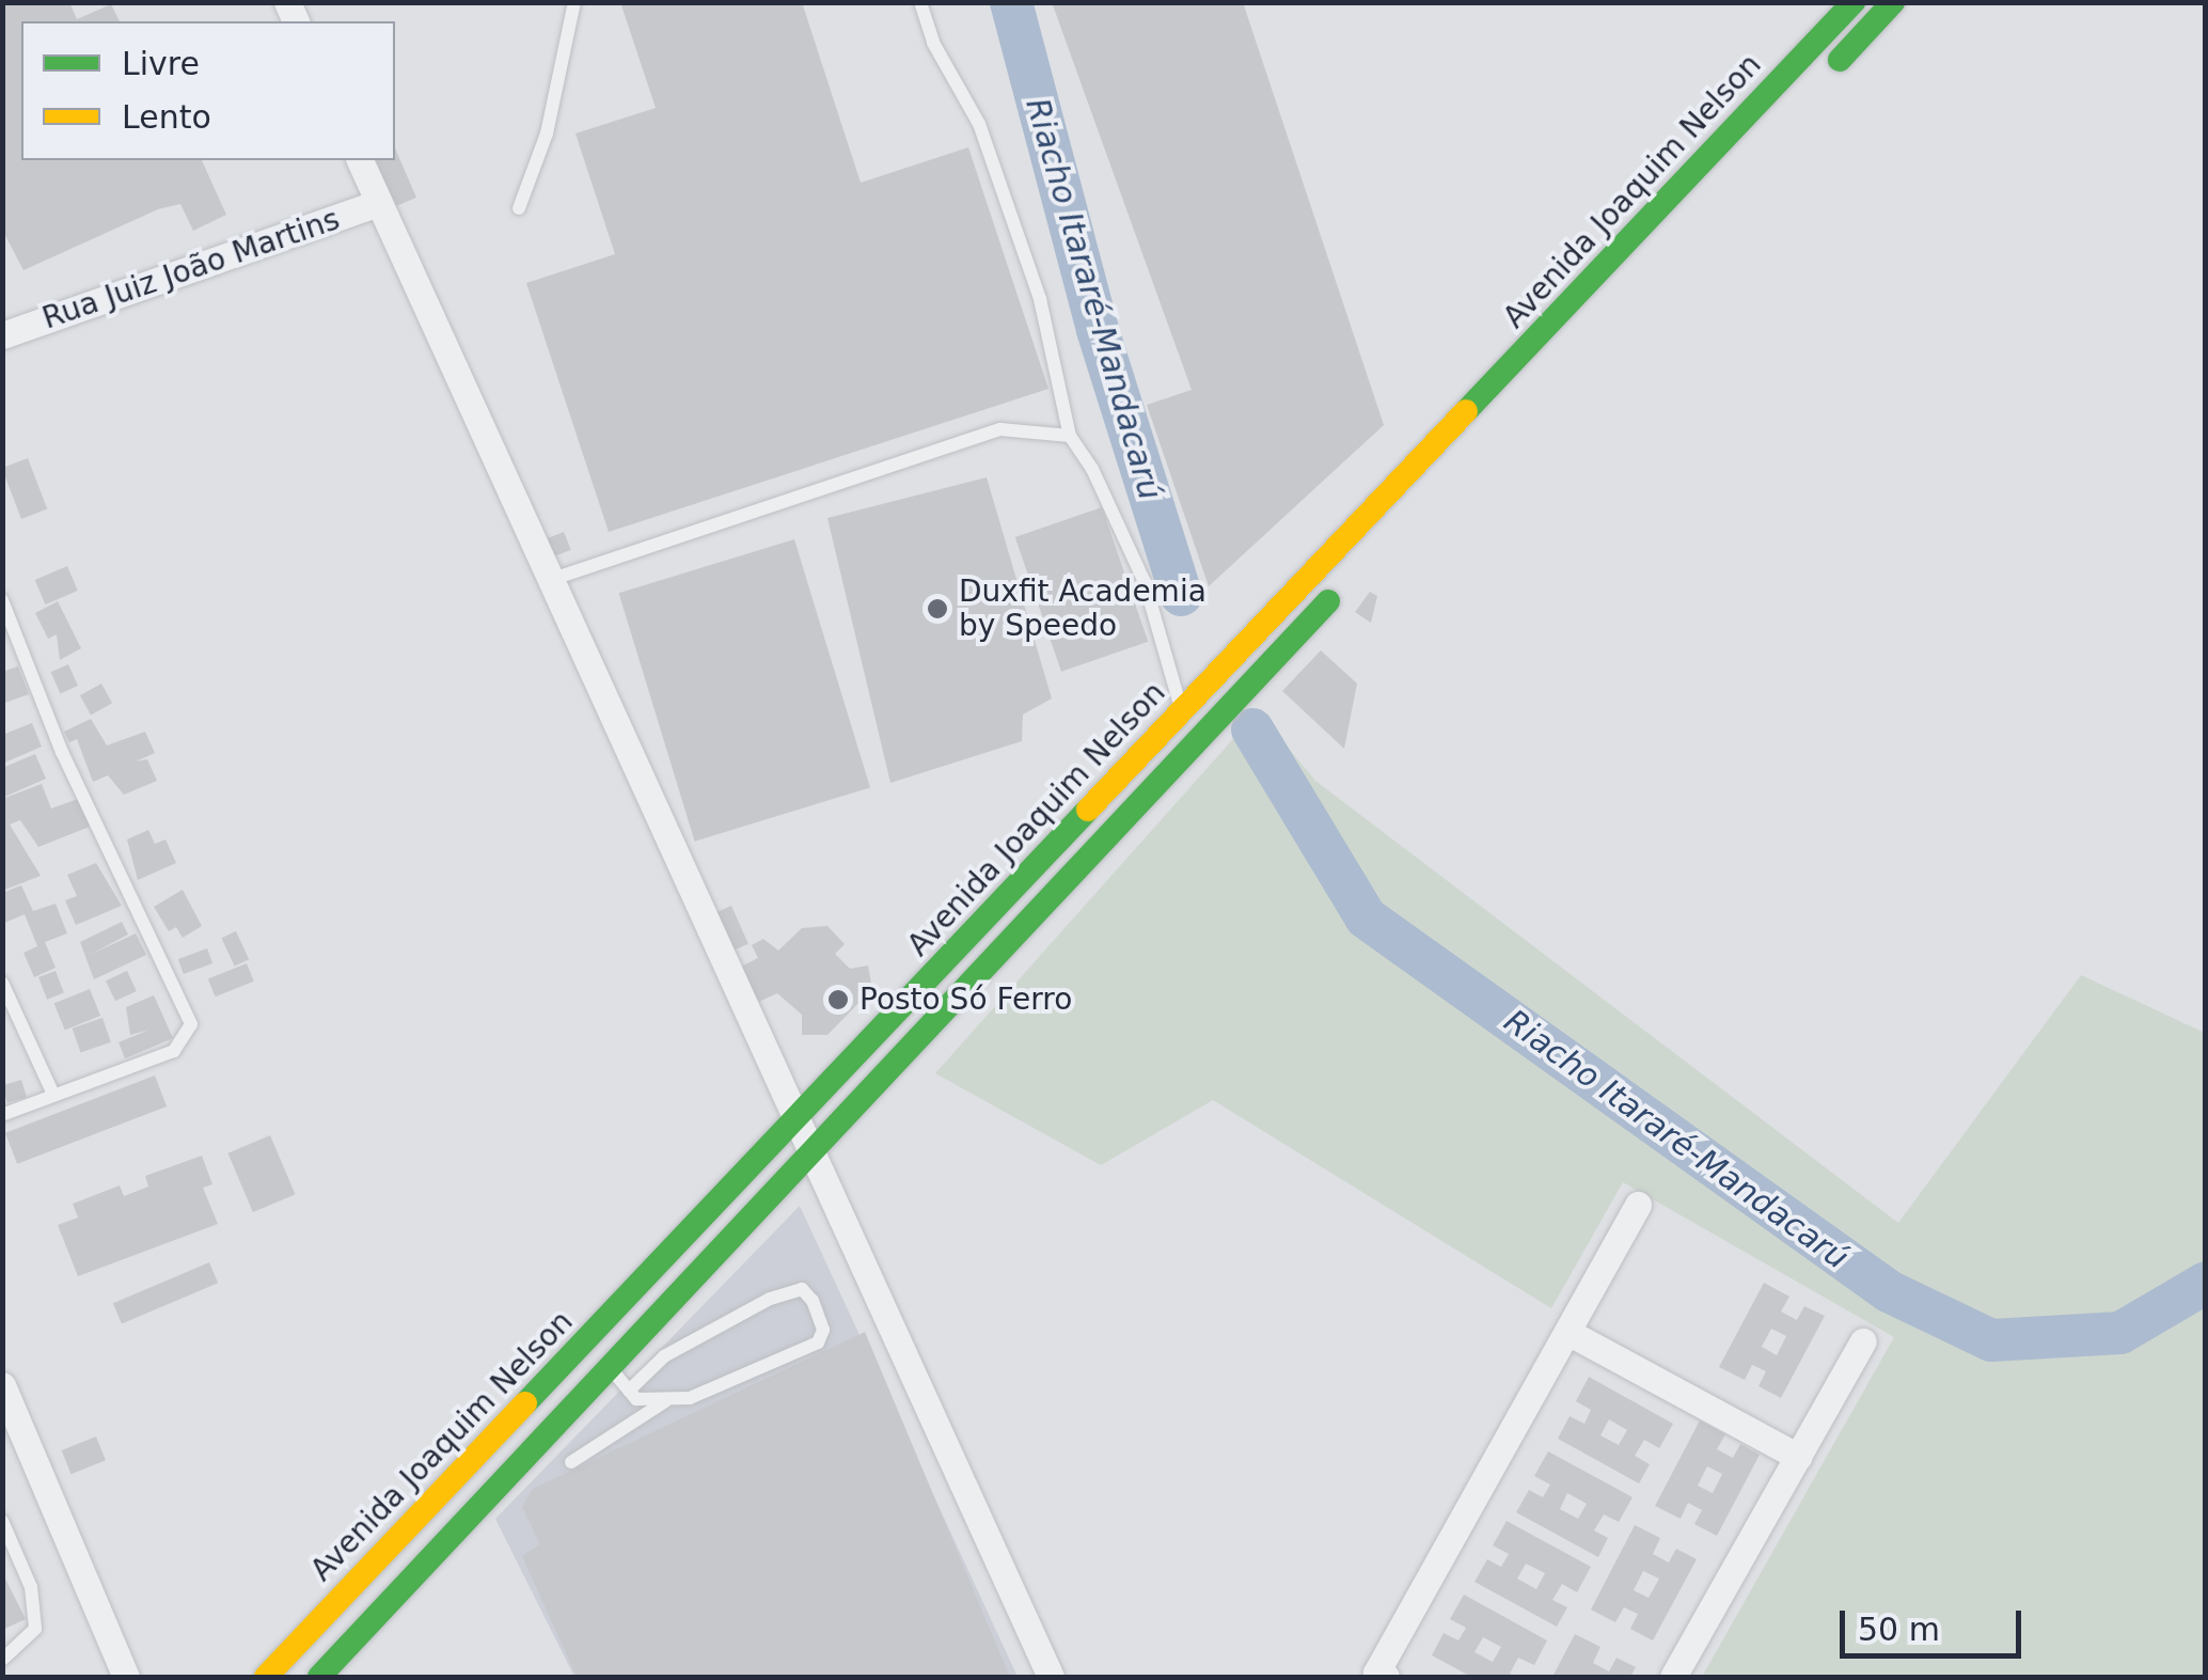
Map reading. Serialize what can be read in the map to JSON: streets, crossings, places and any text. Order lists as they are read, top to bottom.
{
  "streets": {
    "main road": ["Avenida Joaquim Nelson"],
    "street": ["Rua Juiz João Martins"]
  },
  "water": ["Riacho Itararé-Mandacarú"],
  "places": ["Duxfit Academia by Speedo", "Posto Só Ferro"],
  "legend": ["Livre", "Lento"],
  "scale_bar": "50 m"
}
